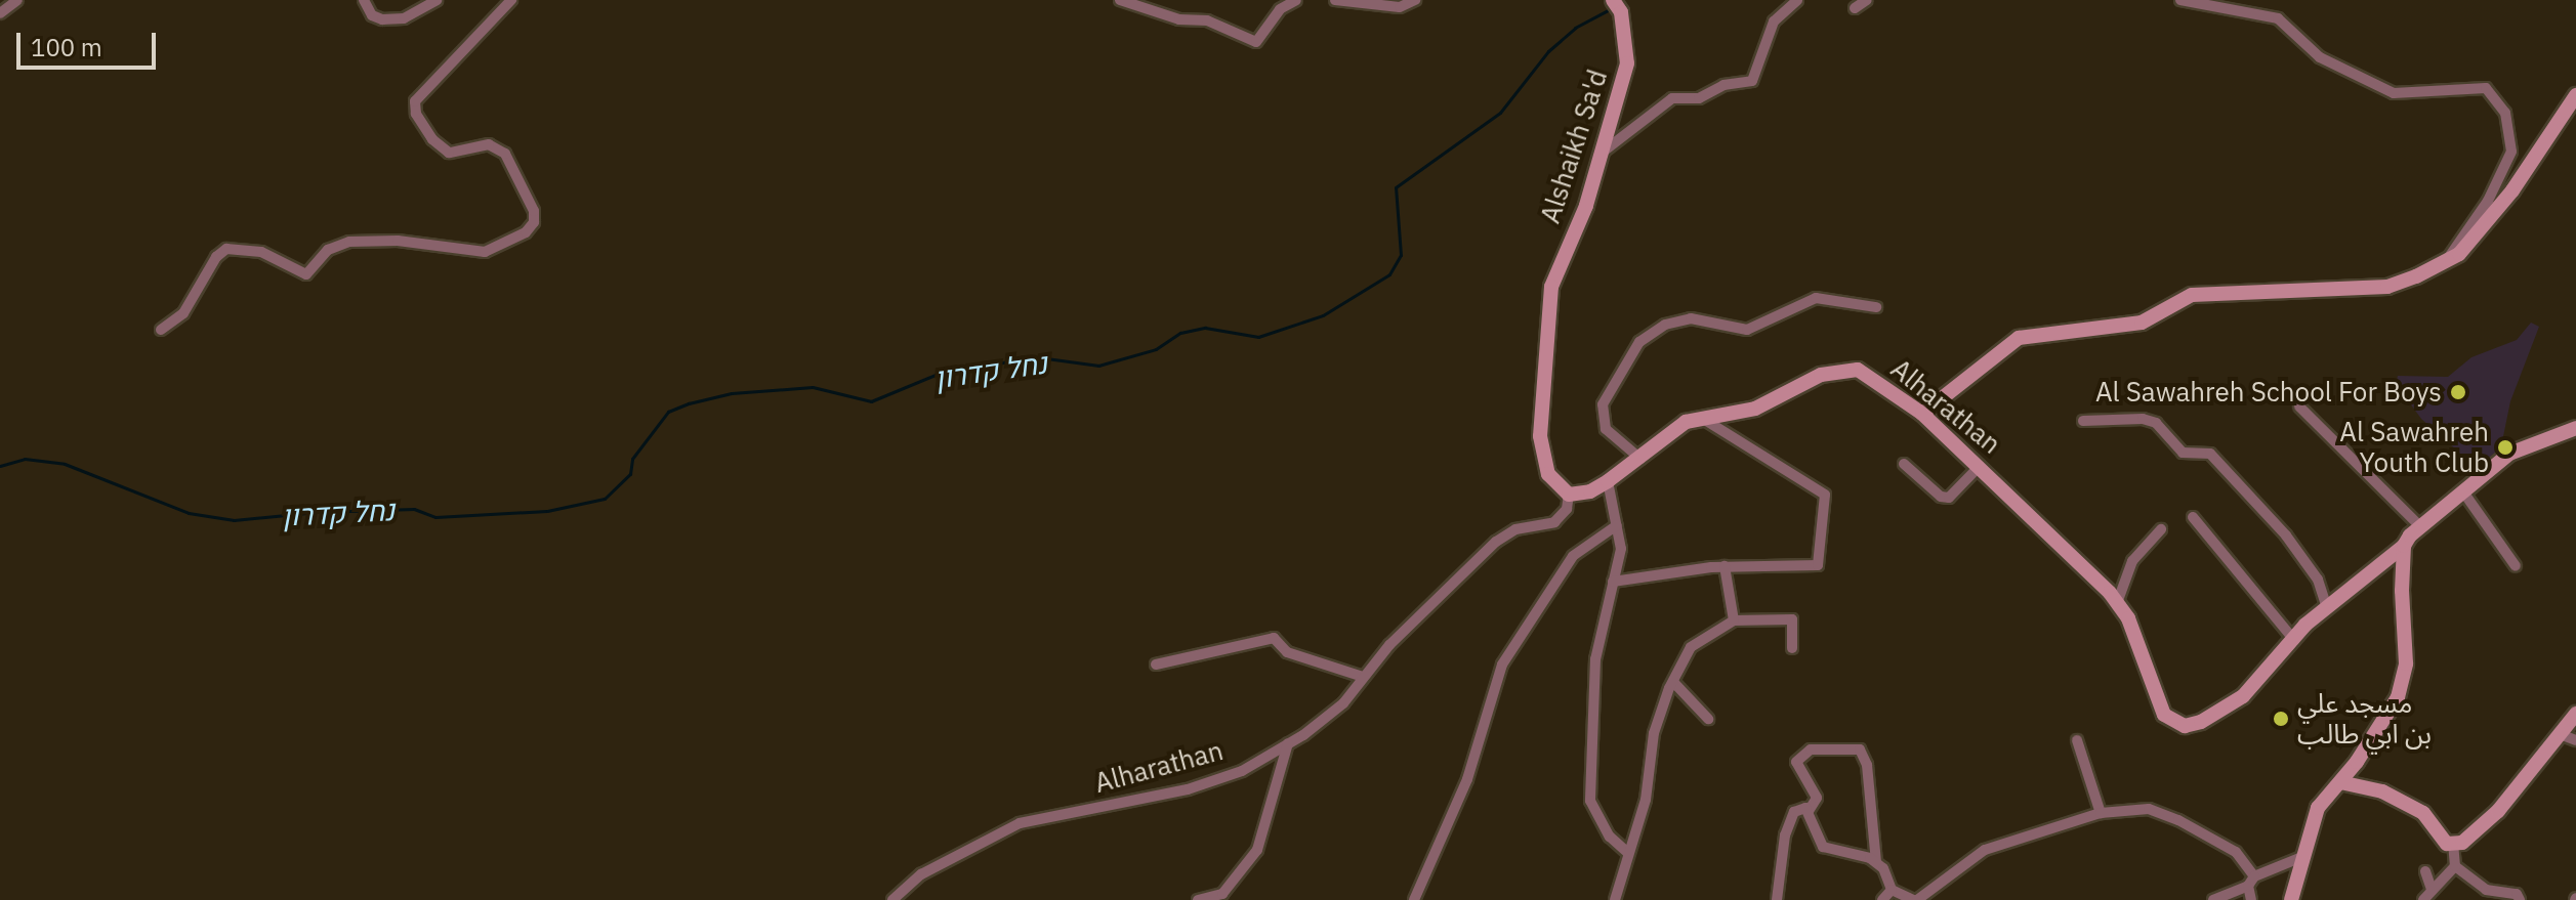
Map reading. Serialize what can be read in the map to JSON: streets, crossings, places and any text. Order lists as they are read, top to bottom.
{
  "streets": {
    "street": ["Alshaikh Sa'd", "Alharathan"]
  },
  "crossings": [
    ["Alshaikh Sa'd", "Alharathan"]
  ],
  "water": ["נחל קדרון"],
  "places": ["Al Sawahreh School For Boys", "Al Sawahreh Youth Club", "مسجد علي بن ابي طالب"],
  "scale_bar": "100 m"
}
